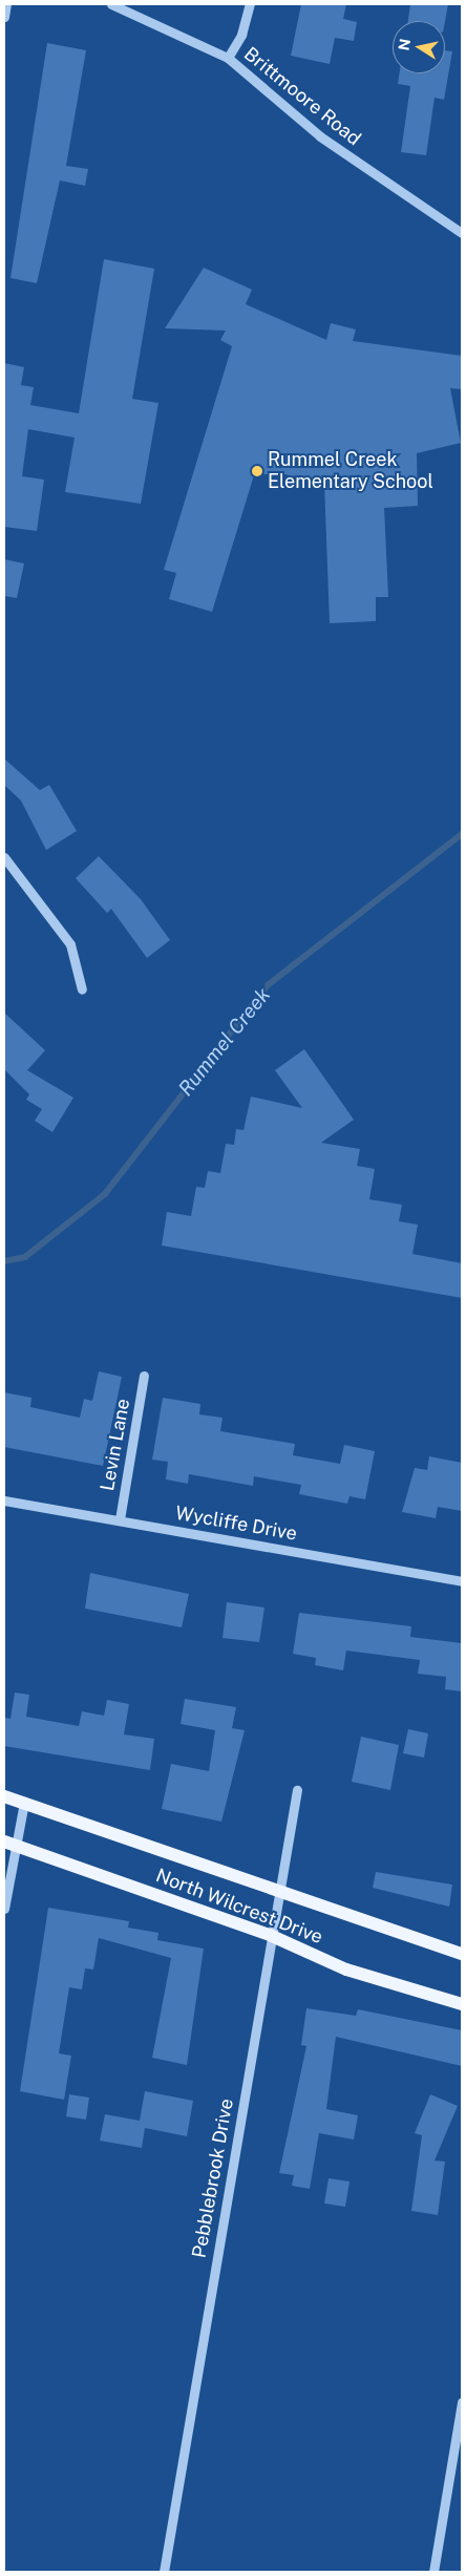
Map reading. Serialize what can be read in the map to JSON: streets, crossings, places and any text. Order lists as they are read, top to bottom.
{
  "streets": {
    "main road": ["North Wilcrest Drive"],
    "street": [
      "Brittmoore Road",
      "Levin Lane",
      "Wycliffe Drive",
      "Pebblebrook Drive"
    ]
  },
  "crossings": [
    ["Levin Lane", "Wycliffe Drive"],
    ["North Wilcrest Drive", "Pebblebrook Drive"]
  ],
  "water": ["Rummel Creek"],
  "places": ["Rummel Creek Elementary School"],
  "north": "left"
}
